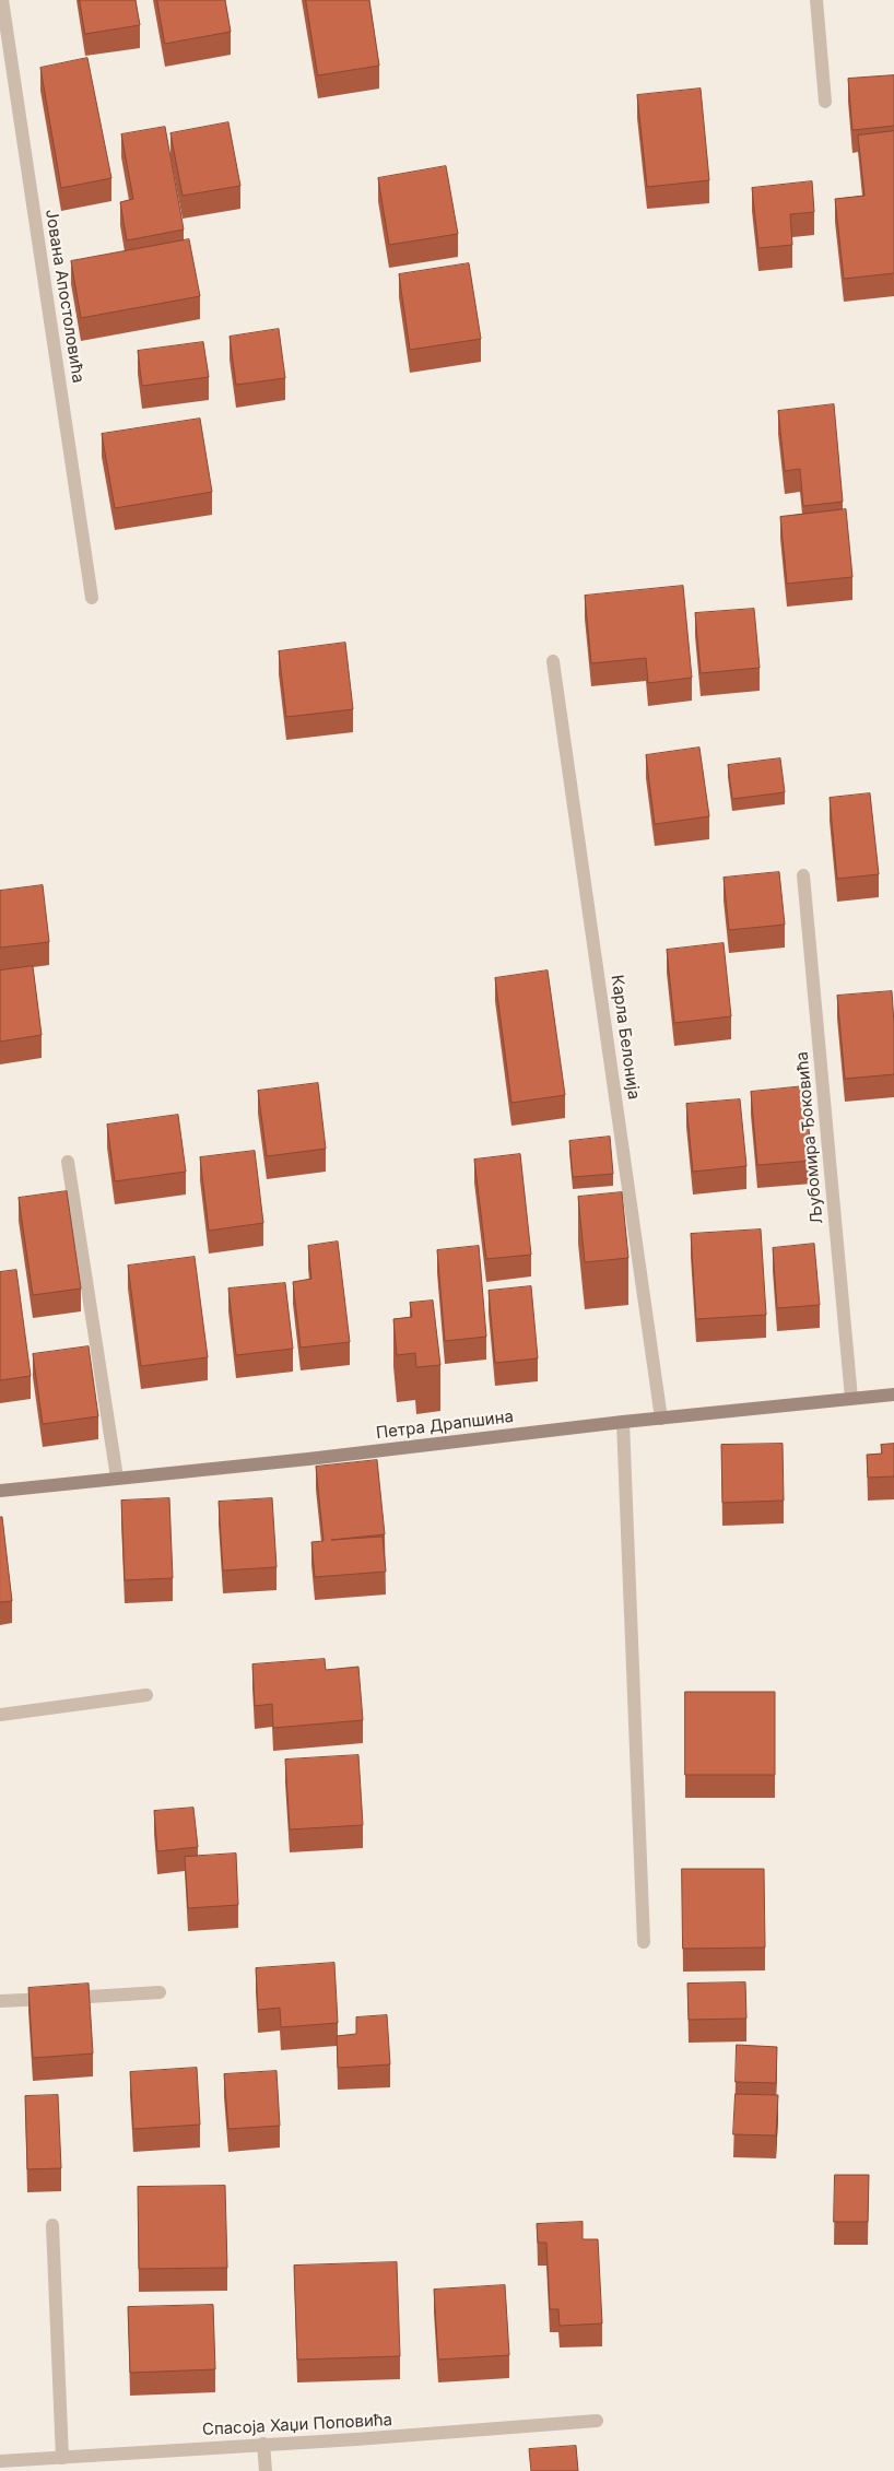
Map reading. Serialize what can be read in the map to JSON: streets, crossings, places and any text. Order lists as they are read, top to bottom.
{
  "streets": {
    "street": [
      "Јована Апостоловића",
      "Карла Белонија",
      "Љубомира Ђоковића",
      "Петра Драпшина",
      "Спасоја Хаџи Поповића"
    ]
  },
  "crossings": [
    ["Карла Белонија", "Петра Драпшина"],
    ["Љубомира Ђоковића", "Петра Драпшина"]
  ]
}
